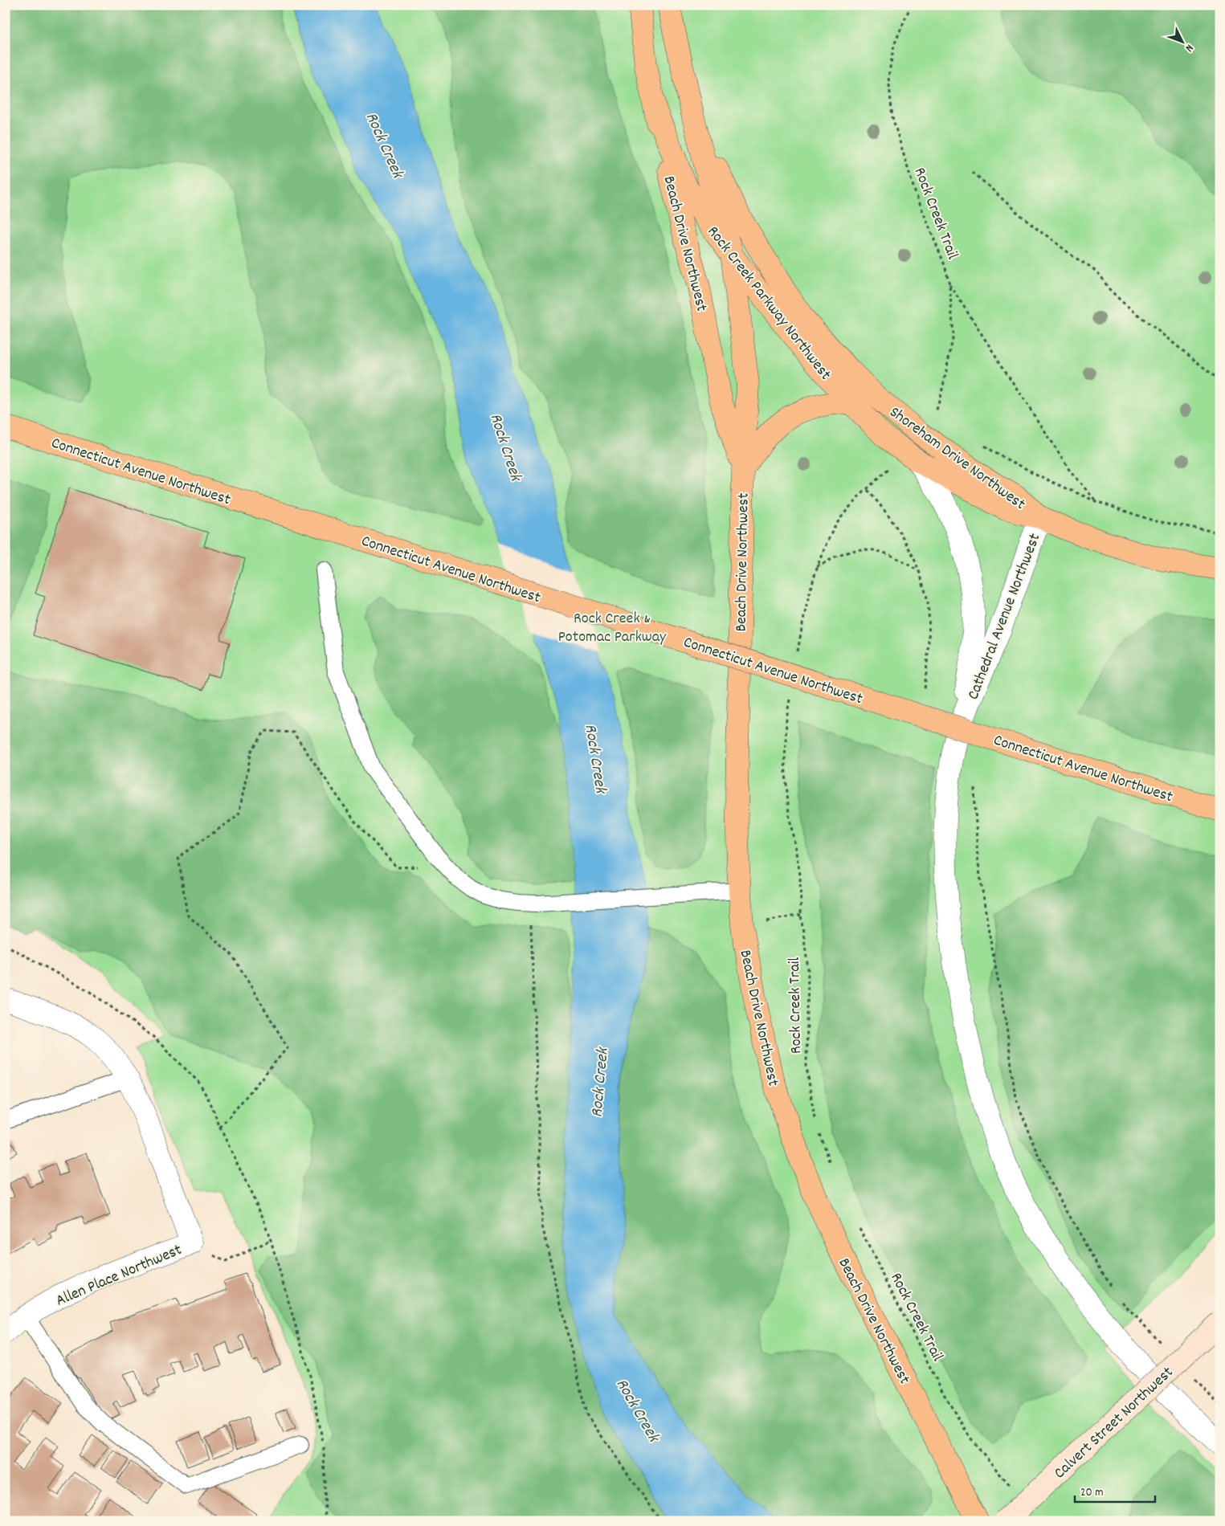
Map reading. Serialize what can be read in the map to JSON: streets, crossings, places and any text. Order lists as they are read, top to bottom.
{
  "streets": {
    "main road": [
      "Beach Drive Northwest",
      "Rock Creek Parkway Northwest",
      "Shoreham Drive Northwest",
      "Connecticut Avenue Northwest",
      "Calvert Street Northwest"
    ],
    "street": ["Cathedral Avenue Northwest", "Allen Place Northwest"],
    "path": ["Rock Creek Trail"]
  },
  "crossings": [
    ["Beach Drive Northwest", "Rock Creek Parkway Northwest"],
    ["Beach Drive Northwest", "Shoreham Drive Northwest"],
    ["Rock Creek Parkway Northwest", "Shoreham Drive Northwest"],
    ["Shoreham Drive Northwest", "Cathedral Avenue Northwest"]
  ],
  "water": ["Rock Creek"],
  "parks": ["Rock Creek & Potomac Parkway"],
  "scale_bar": "20 m",
  "north": "bottom right"
}
